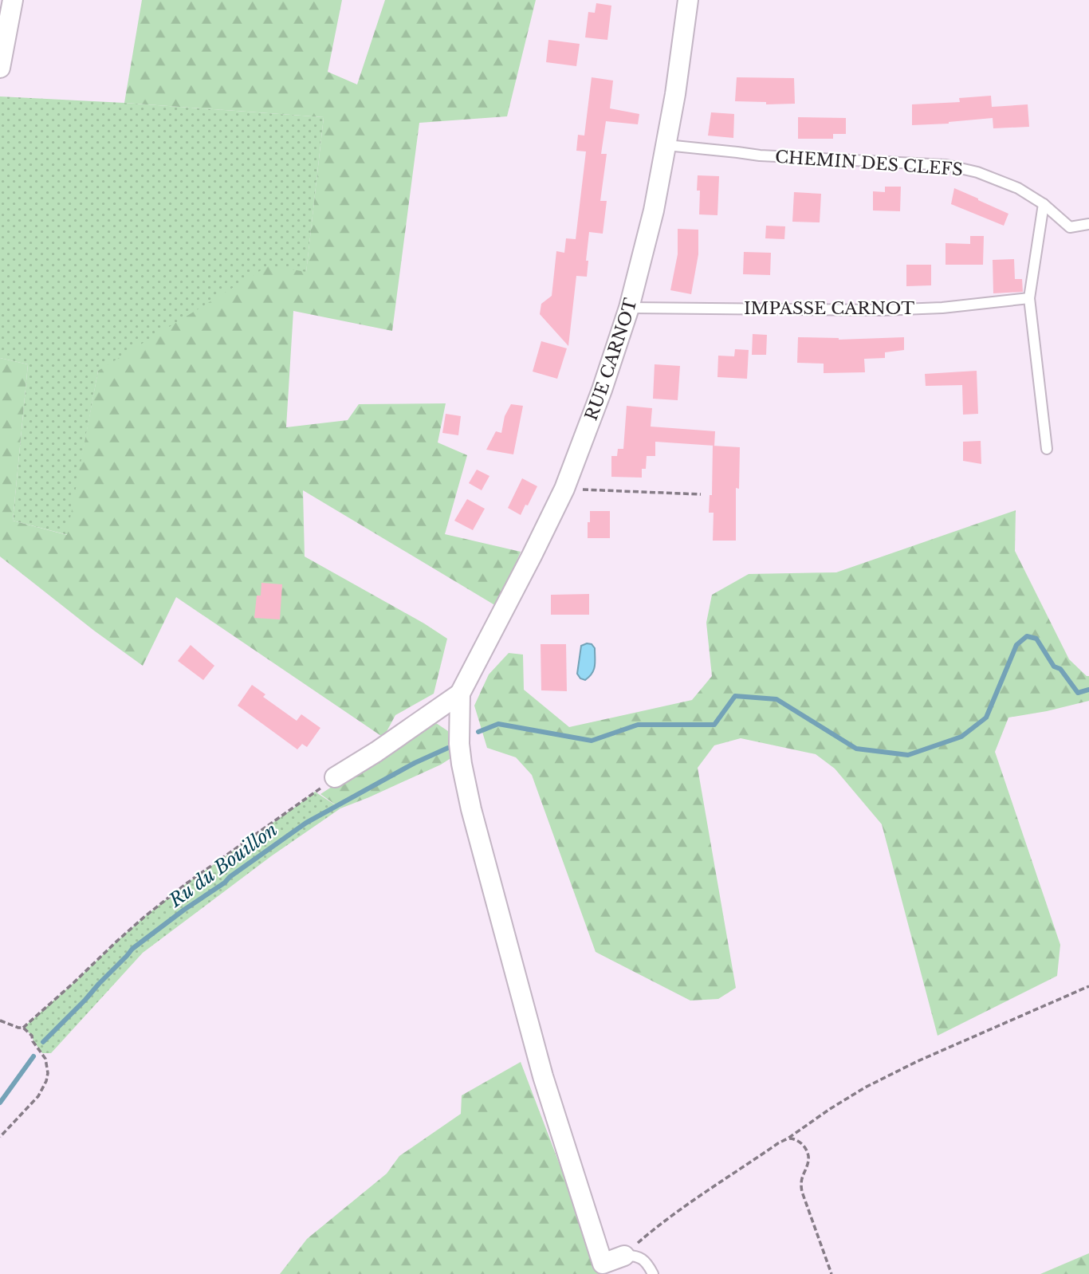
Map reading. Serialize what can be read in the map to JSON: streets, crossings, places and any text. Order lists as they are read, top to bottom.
{
  "streets": {
    "street": ["RUE CARNOT"],
    "lane": ["CHEMIN DES CLEFS", "IMPASSE CARNOT"]
  },
  "crossings": [
    ["CHEMIN DES CLEFS", "RUE CARNOT"],
    ["IMPASSE CARNOT", "RUE CARNOT"]
  ],
  "water": ["Ru du Bouillon"]
}
